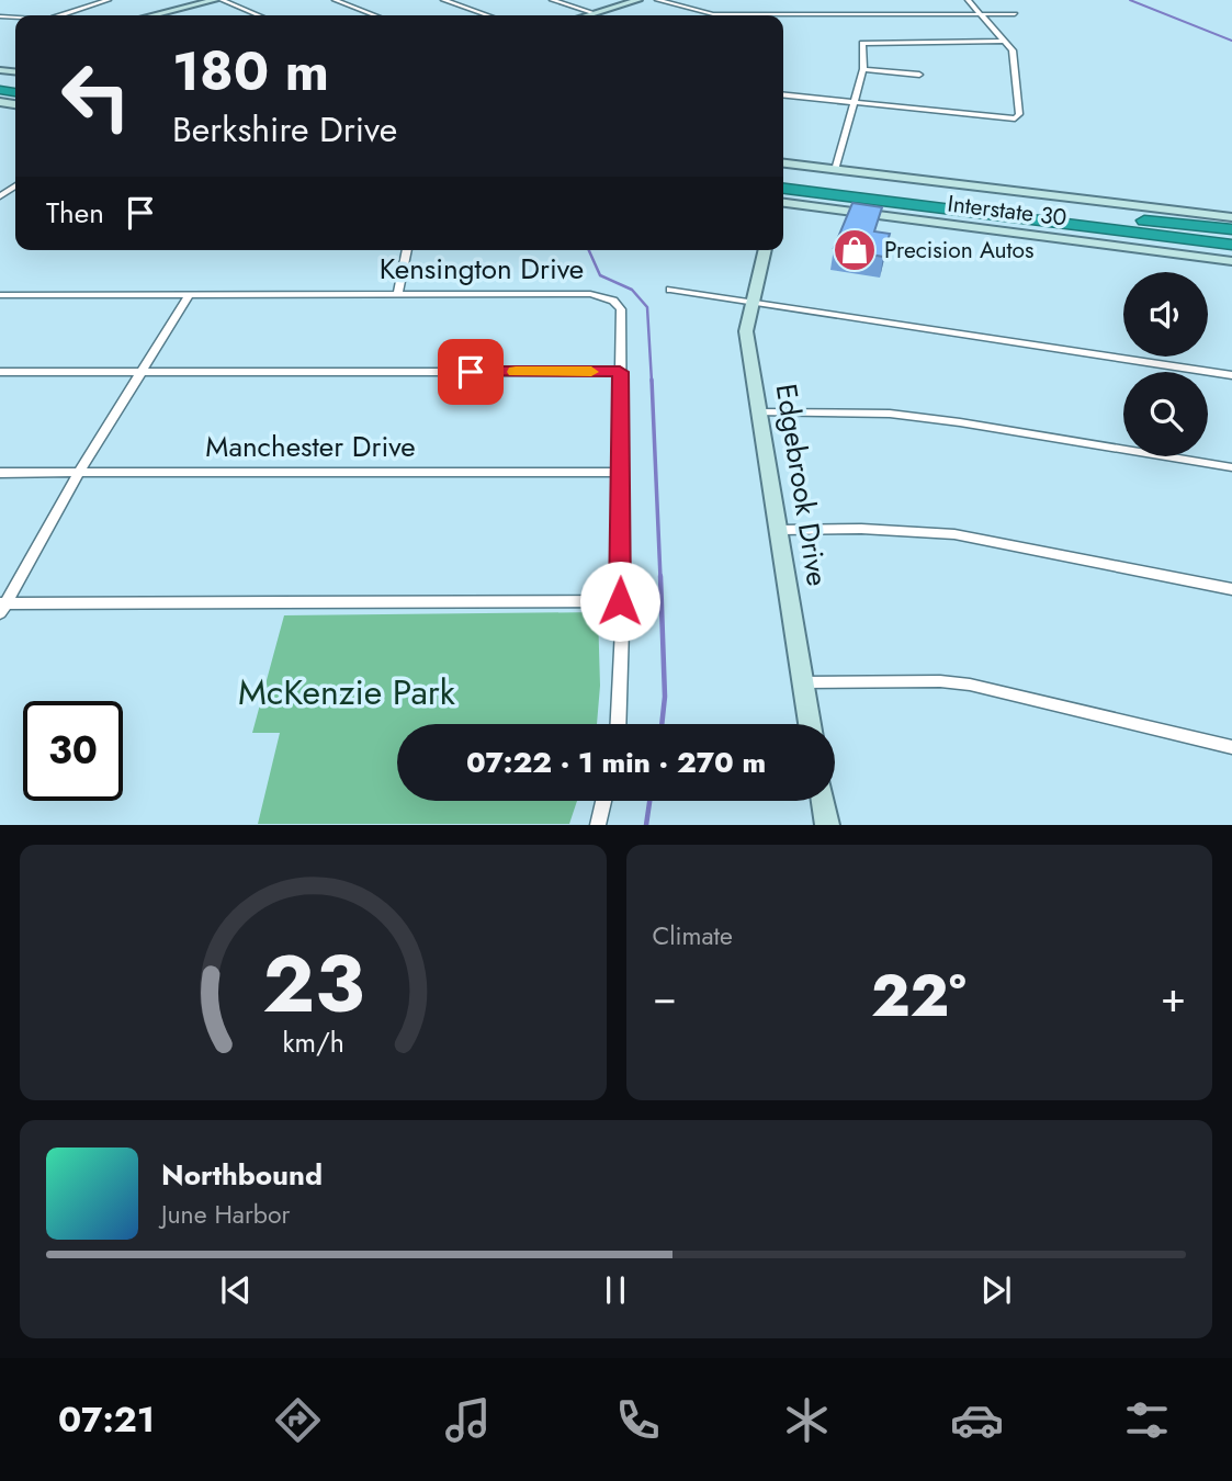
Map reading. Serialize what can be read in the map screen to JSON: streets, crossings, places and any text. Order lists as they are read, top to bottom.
{
  "streets": {
    "street": [
      "Interstate 30",
      "Kensington Drive",
      "Manchester Drive",
      "Edgebrook Drive"
    ]
  },
  "crossings": [
    ["Kensington Drive", "Manchester Drive"]
  ],
  "parks": ["McKenzie Park"],
  "places": {
    "shop": ["Precision Autos"]
  },
  "page": {
    "turn": ["180 m", "Berkshire Drive"],
    "then": "Then",
    "limit": "30",
    "trip": "07:22 · 1 min · 270 m",
    "tile": "Climate",
    "heat": ["−", "22°", "+"],
    "song": ["Northbound", "June Harbor"],
    "tabs": "07:21",
    "gauge": ["23", "km/h"]
  }
}
